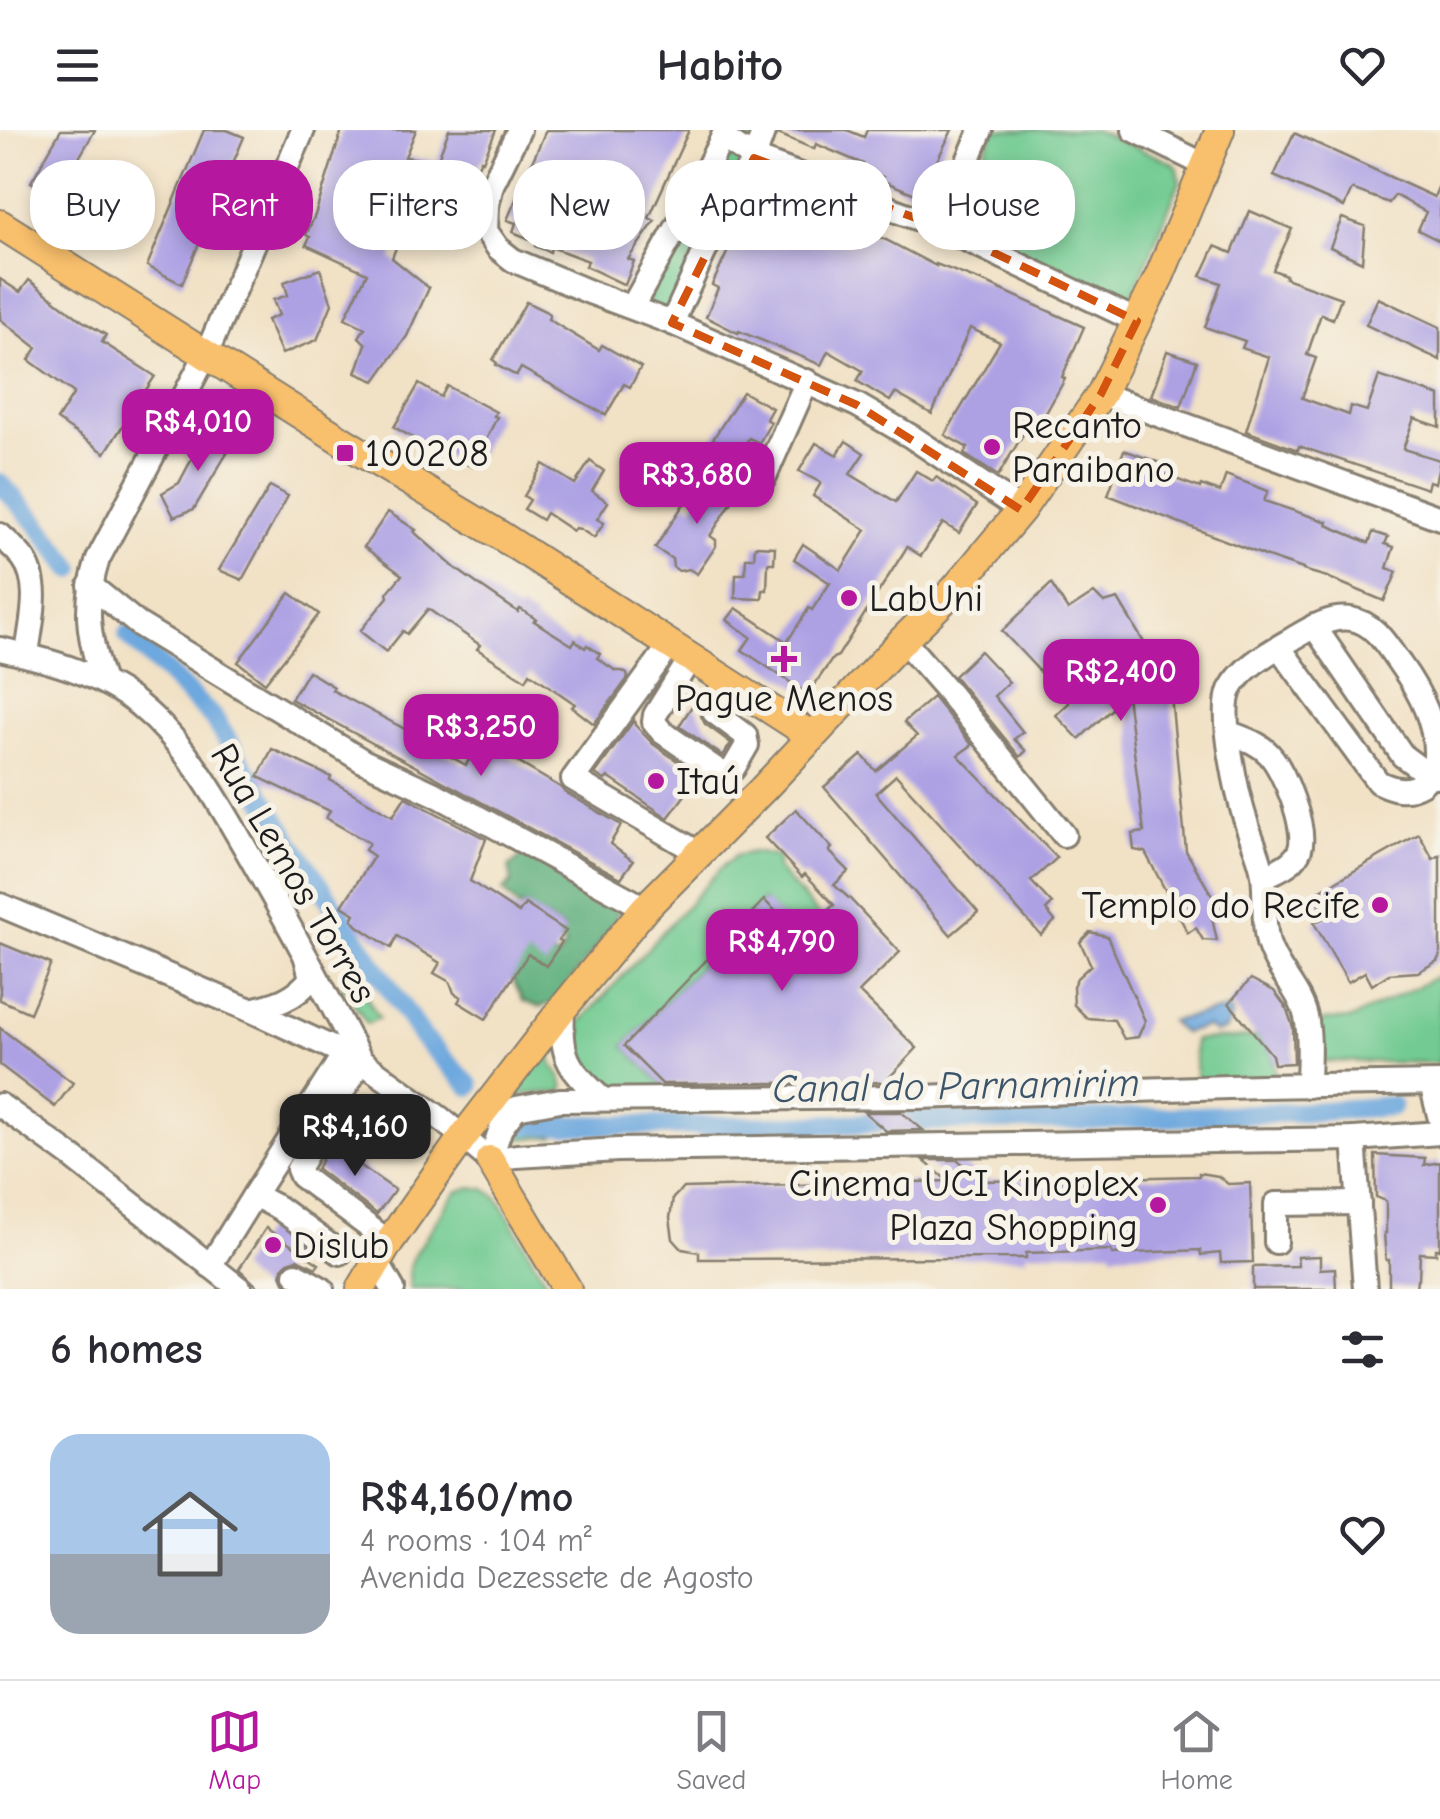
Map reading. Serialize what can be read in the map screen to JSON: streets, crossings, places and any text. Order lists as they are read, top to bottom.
{
  "streets": {
    "street": ["Rua Lemos Torres"]
  },
  "water": ["Canal do Parnamirim"],
  "places": {
    "other": [
      "Recanto Paraibano",
      "LabUni",
      "Itaú",
      "Templo do Recife",
      "Cinema UCI Kinoplex Plaza Shopping",
      "Dislub"
    ],
    "transit": ["100208"],
    "health": ["Pague Menos"]
  },
  "page": {
    "header": "Habito",
    "chip": [
      "Buy",
      "Rent",
      "Filters",
      "New",
      "Apartment",
      "House"
    ],
    "price": [
      "R$4,010",
      "R$3,680",
      "R$2,400",
      "R$3,250",
      "R$4,790",
      "R$4,160"
    ],
    "heading": "6 homes",
    "list": [
      {
        "name": "R$4,160/mo",
        "note": "4 rooms · 104 m² · Avenida Dezessete de Agosto"
      }
    ],
    "tabs": ["Map", "Saved", "Home"]
  }
}
